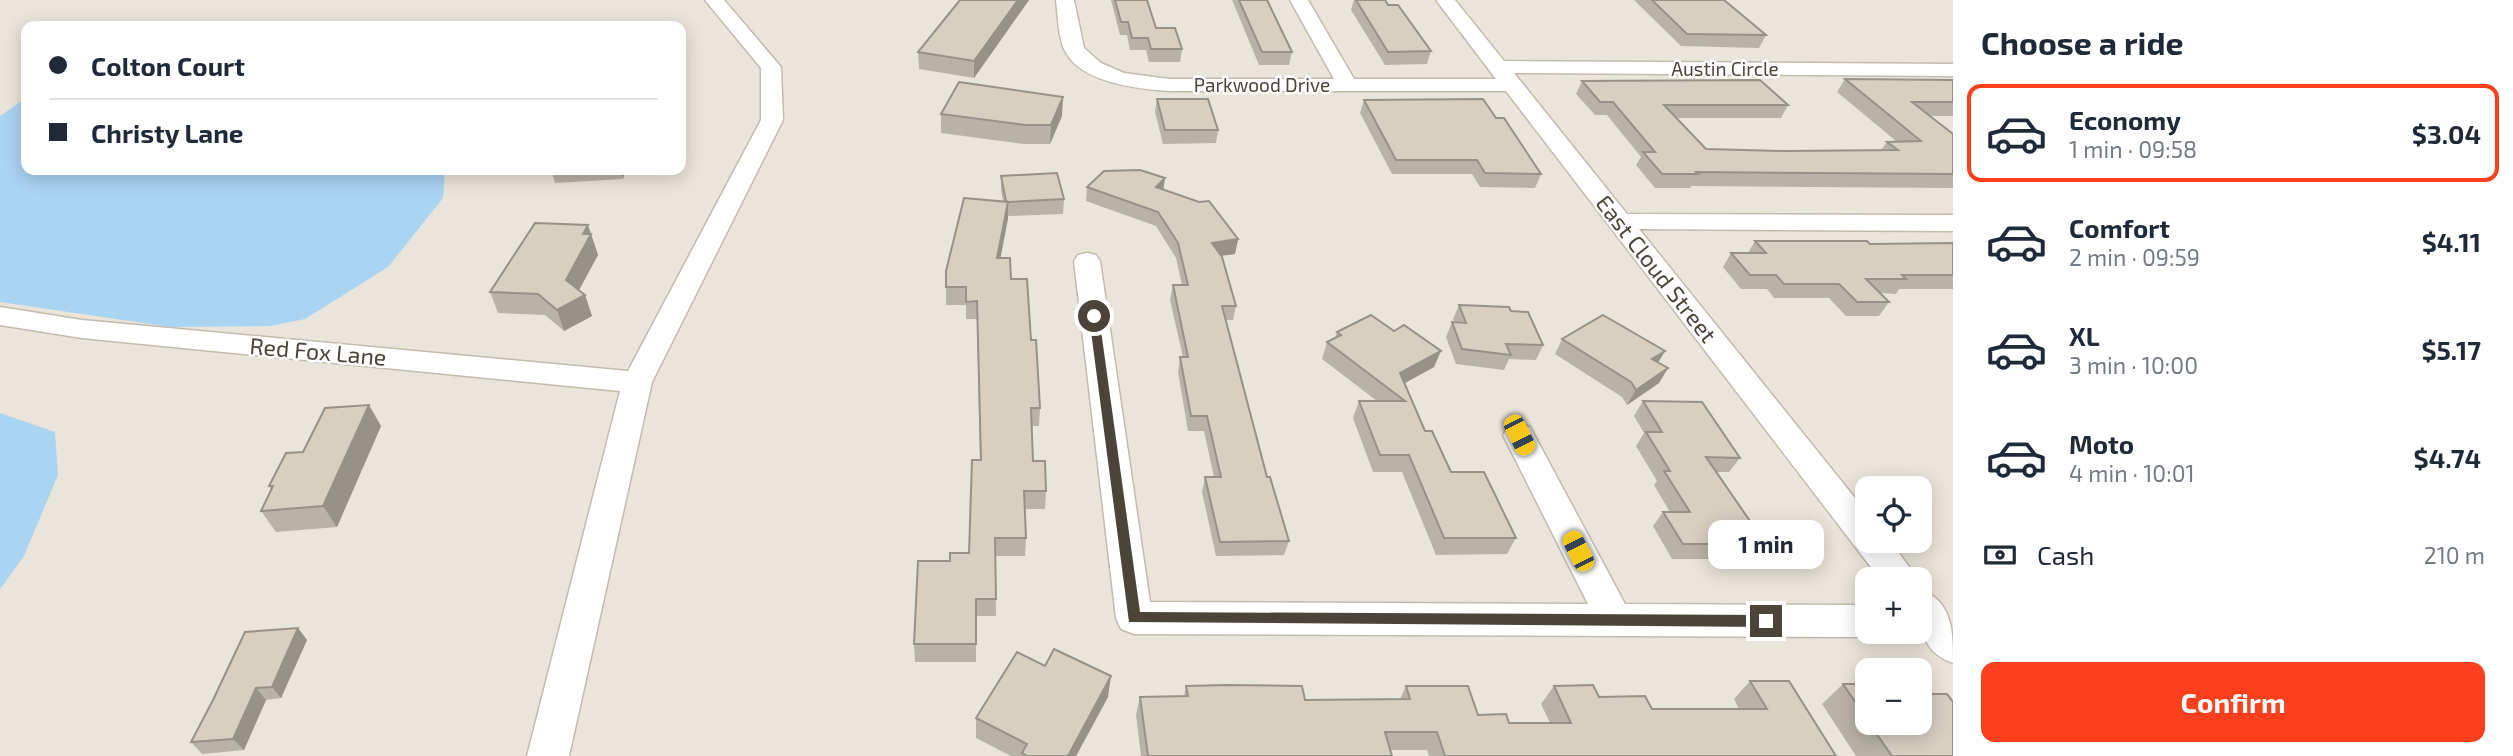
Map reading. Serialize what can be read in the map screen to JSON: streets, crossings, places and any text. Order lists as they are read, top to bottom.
{
  "streets": {
    "street": [
      "Austin Circle",
      "Parkwood Drive",
      "East Cloud Street",
      "Red Fox Lane"
    ]
  },
  "crossings": [
    ["Austin Circle", "Parkwood Drive"],
    ["Austin Circle", "East Cloud Street"],
    ["Parkwood Drive", "East Cloud Street"]
  ],
  "page": {
    "heading": "Choose a ride",
    "banner": ["Colton Court", "Christy Lane"],
    "list": [
      {
        "name": "Economy",
        "note": "1 min · 09:58",
        "value": "$3.04"
      },
      {
        "name": "Comfort",
        "note": "2 min · 09:59",
        "value": "$4.11"
      },
      {
        "name": "XL",
        "note": "3 min · 10:00",
        "value": "$5.17"
      },
      {
        "name": "Moto",
        "note": "4 min · 10:01",
        "value": "$4.74"
      }
    ],
    "map_buttons": ["+", "−"],
    "pay": ["Cash", "210 m"],
    "bubble": "1 min",
    "buttons": "Confirm"
  }
}
